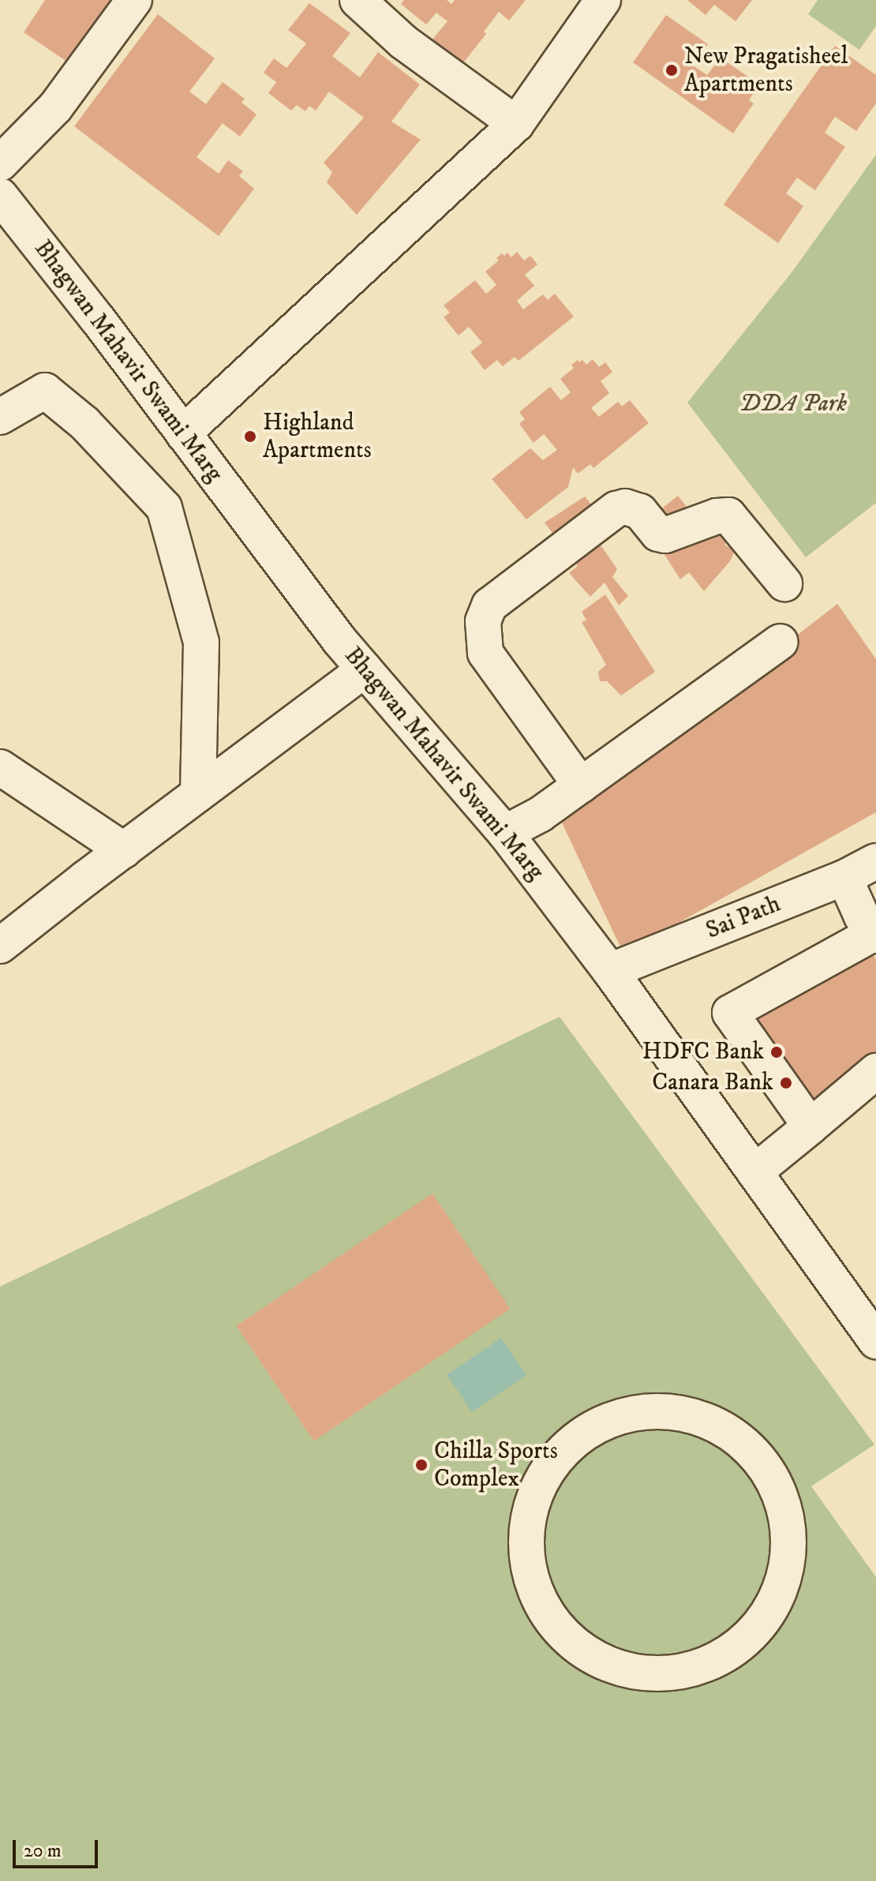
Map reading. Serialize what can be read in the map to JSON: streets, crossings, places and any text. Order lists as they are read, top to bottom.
{
  "streets": {
    "street": ["Bhagwan Mahavir Swami Marg", "Sai Path"]
  },
  "crossings": [
    ["Bhagwan Mahavir Swami Marg", "Sai Path"]
  ],
  "parks": ["DDA Park"],
  "places": [
    "New Pragatisheel Apartments",
    "Highland Apartments",
    "HDFC Bank",
    "Canara Bank",
    "Chilla Sports Complex"
  ],
  "scale_bar": "20 m"
}
